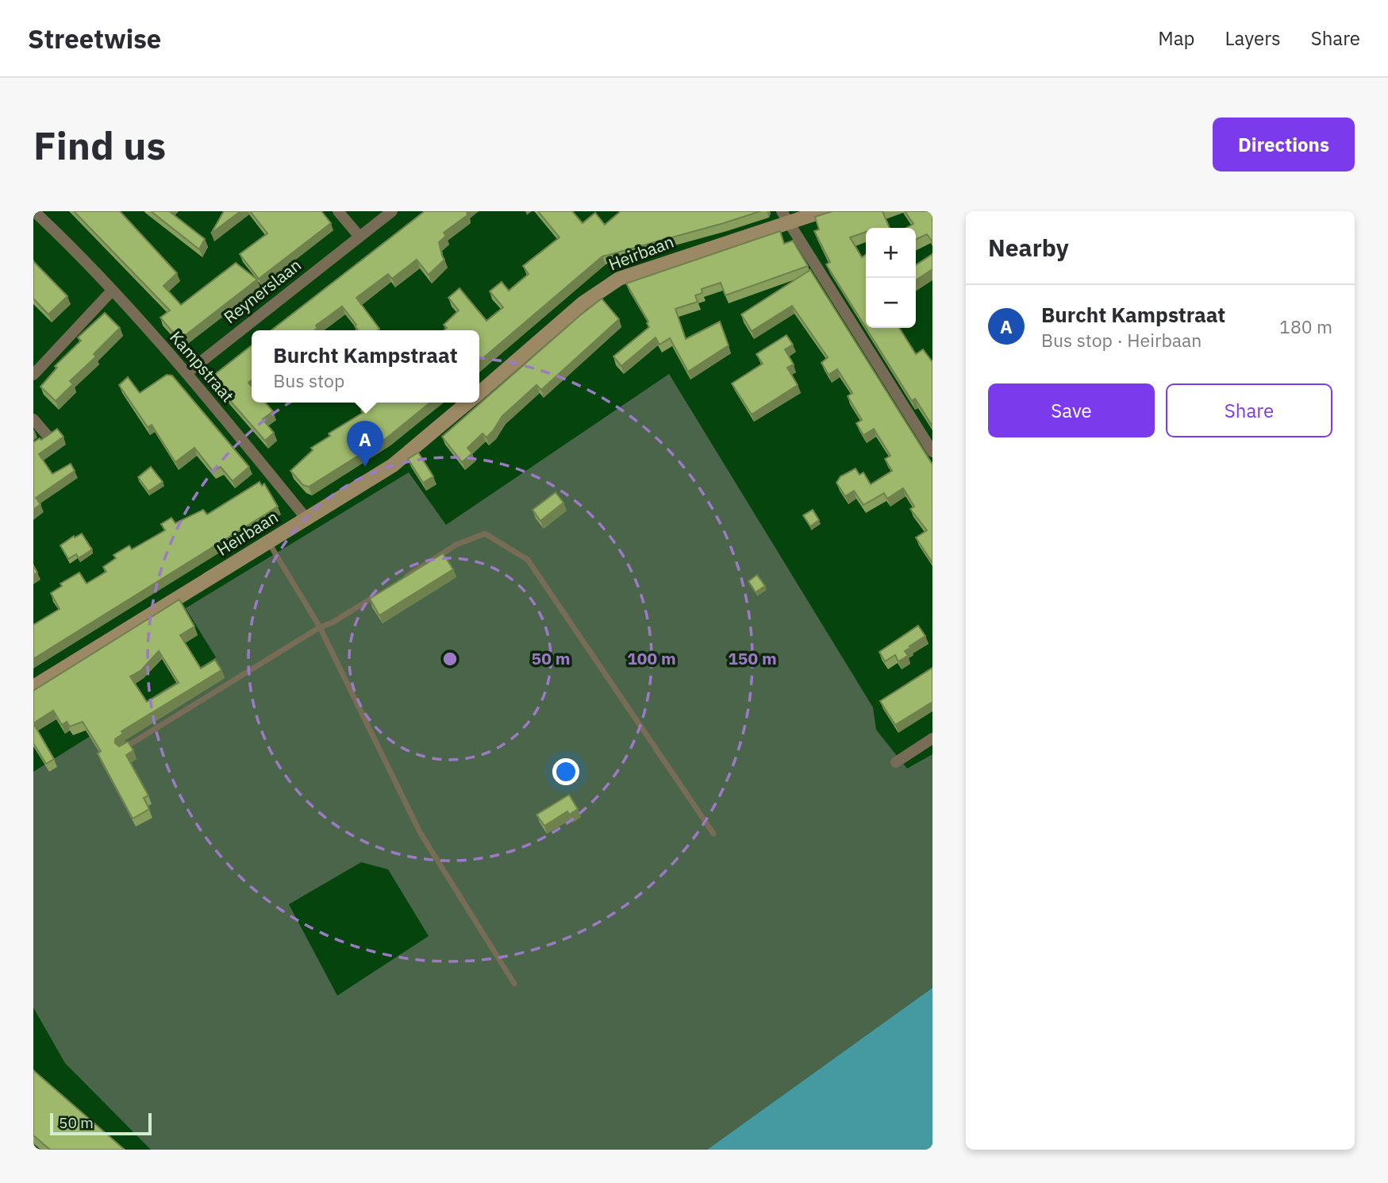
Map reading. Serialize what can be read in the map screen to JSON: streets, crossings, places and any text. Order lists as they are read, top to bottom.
{
  "streets": {
    "street": ["Heirbaan", "Reynerslaan", "Kampstraat"]
  },
  "crossings": [
    ["Heirbaan", "Kampstraat"],
    ["Reynerslaan", "Kampstraat"]
  ],
  "scale_bar": "50 m",
  "page": {
    "header": "Streetwise",
    "nav": ["Map", "Layers", "Share"],
    "buttons": [
      "Directions",
      ["Save", "Share"]
    ],
    "title": "Find us",
    "heading": "Nearby",
    "map_buttons": ["+", "−"],
    "list": [
      {
        "mark": "A",
        "name": "Burcht Kampstraat",
        "note": "Bus stop · Heirbaan",
        "value": "180 m"
      }
    ],
    "popup": ["Burcht Kampstraat", "Bus stop"],
    "pins": "A",
    "scale": "50 m"
  },
  "rings": ["50 m", "100 m", "150 m"]
}
